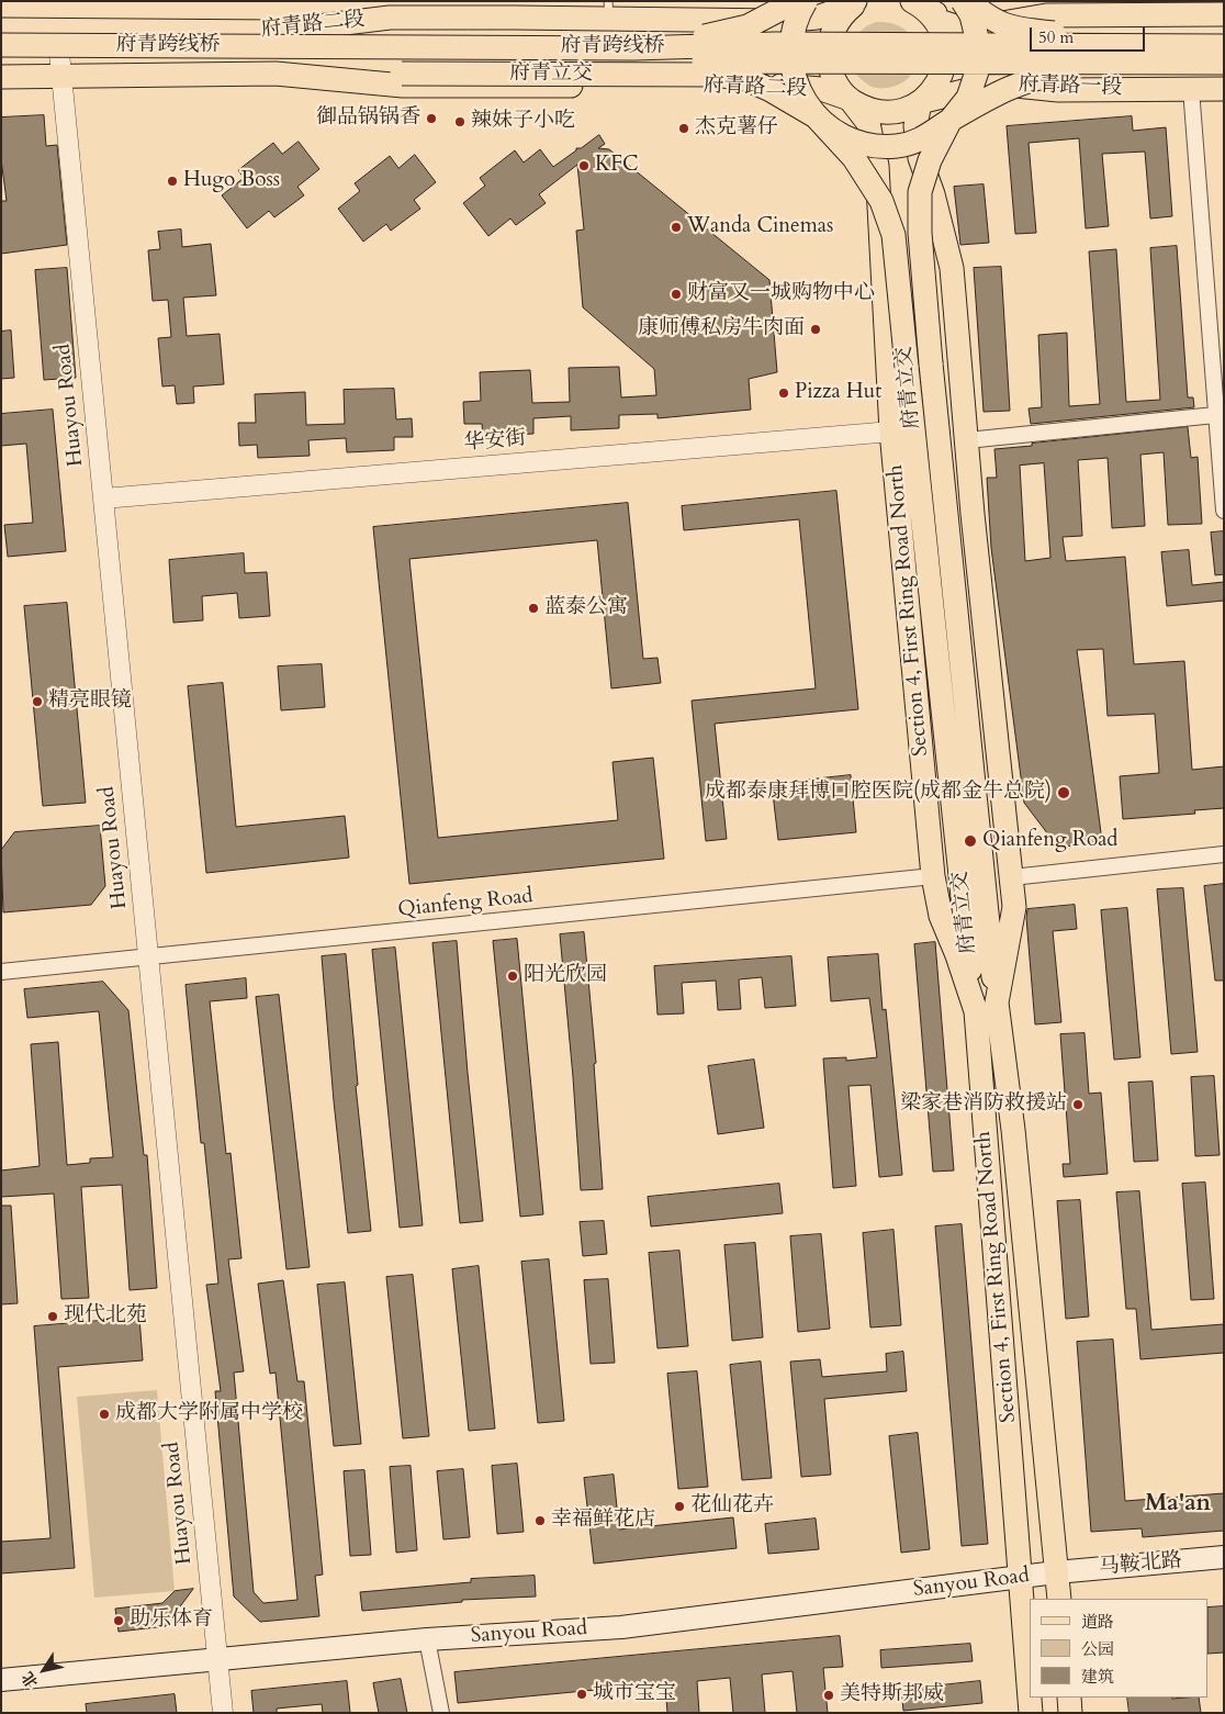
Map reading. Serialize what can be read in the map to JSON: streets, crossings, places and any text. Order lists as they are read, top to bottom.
{
  "streets": {
    "main road": [
      "府青路二段",
      "府青跨线桥",
      "府青立交",
      "府青路一段",
      "Section 4, First Ring Road North",
      "马鞍北路",
      "Sanyou Road"
    ],
    "street": ["Huayou Road", "华安街", "Qianfeng Road"]
  },
  "crossings": [
    ["府青路二段", "府青立交"],
    ["府青路二段", "府青路一段"],
    ["府青路二段", "Huayou Road"],
    ["府青路二段", "Section 4, First Ring Road North"],
    ["府青立交", "Section 4, First Ring Road North"],
    ["府青路一段", "Section 4, First Ring Road North"],
    ["Huayou Road", "华安街"],
    ["Huayou Road", "Qianfeng Road"],
    ["Huayou Road", "Sanyou Road"],
    ["华安街", "Section 4, First Ring Road North"],
    ["Section 4, First Ring Road North", "Qianfeng Road"],
    ["Section 4, First Ring Road North", "马鞍北路"],
    ["Section 4, First Ring Road North", "Sanyou Road"],
    ["马鞍北路", "Sanyou Road"]
  ],
  "districts": ["Ma'an"],
  "places": [
    "御品锅锅香",
    "辣妹子小吃",
    "杰克薯仔",
    "KFC",
    "Hugo Boss",
    "Wanda Cinemas",
    "财富又一城购物中心",
    "康师傅私房牛肉面",
    "Pizza Hut",
    "蓝泰公寓",
    "精亮眼镜",
    "成都泰康拜博口腔医院(成都金牛总院)",
    "Qianfeng Road",
    "阳光欣园",
    "梁家巷消防救援站",
    "现代北苑",
    "成都大学附属中学校",
    "花仙花卉",
    "幸福鲜花店",
    "助乐体育",
    "城市宝宝",
    "美特斯邦威"
  ],
  "legend": ["道路", "公园", "建筑"],
  "scale_bar": "50 m",
  "north": "bottom left"
}
